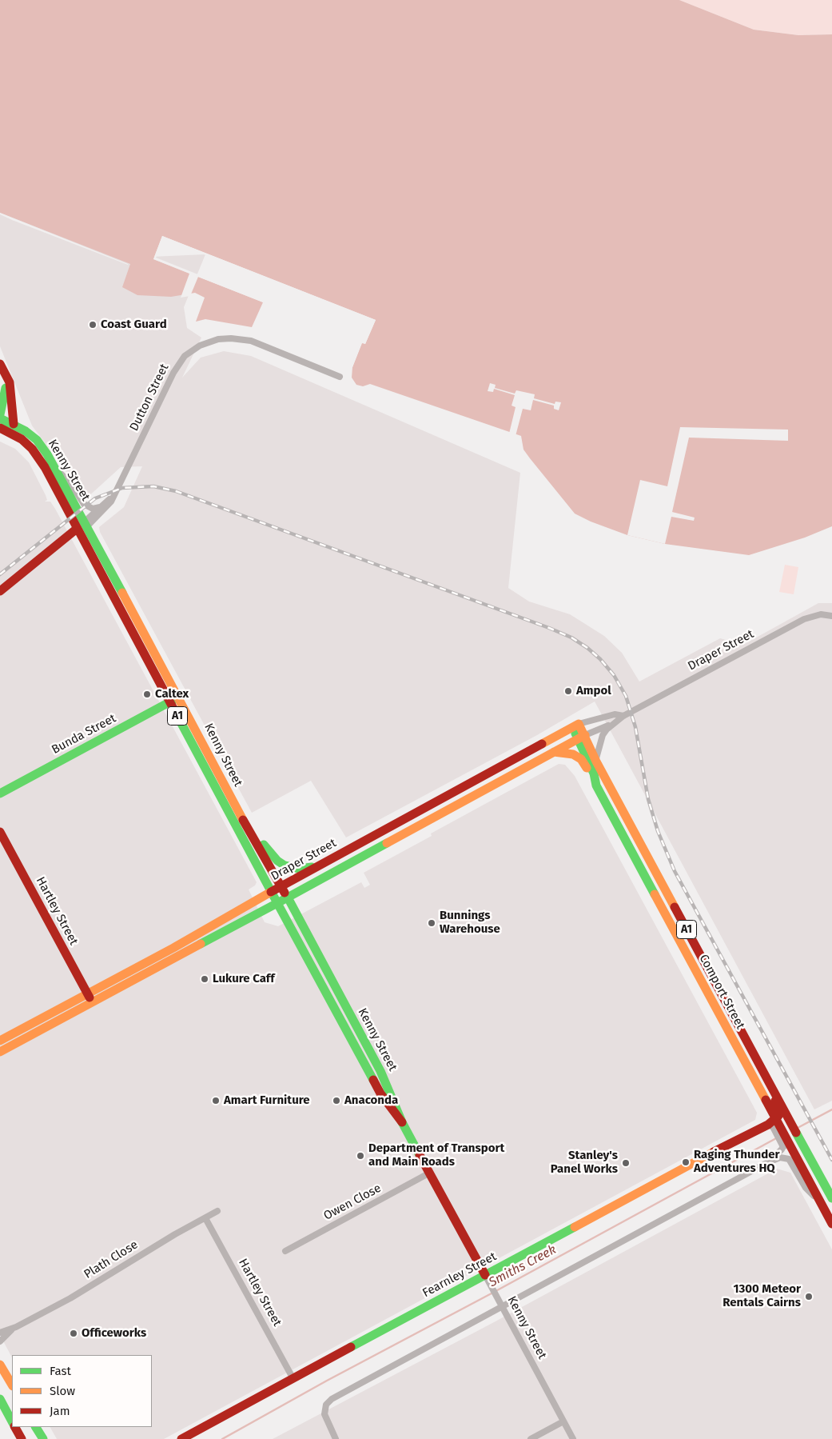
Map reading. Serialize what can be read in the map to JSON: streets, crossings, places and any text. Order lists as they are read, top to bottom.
{
  "streets": {
    "main road": [
      "Dutton Street",
      "Kenny Street",
      "Draper Street",
      "A1",
      "Bunda Street",
      "Hartley Street",
      "Comport Street",
      "Fearnley Street"
    ],
    "street": ["Owen Close", "Plath Close"]
  },
  "crossings": [
    ["Dutton Street", "Kenny Street"],
    ["Kenny Street", "Draper Street"],
    ["Kenny Street", "Bunda Street"],
    ["Kenny Street", "Owen Close"],
    ["Kenny Street", "Fearnley Street"],
    ["Draper Street", "Hartley Street"],
    ["Draper Street", "Comport Street"],
    ["Hartley Street", "Plath Close"],
    ["Hartley Street", "Fearnley Street"],
    ["Comport Street", "Fearnley Street"]
  ],
  "water": ["Smiths Creek"],
  "places": [
    "Coast Guard",
    "Ampol",
    "Caltex",
    "Bunnings Warehouse",
    "Lukure Caff",
    "Amart Furniture",
    "Anaconda",
    "Department of Transport and Main Roads",
    "Raging Thunder Adventures HQ",
    "Stanley's Panel Works",
    "1300 Meteor Rentals Cairns",
    "Officeworks"
  ],
  "legend": ["Fast", "Slow", "Jam"]
}
